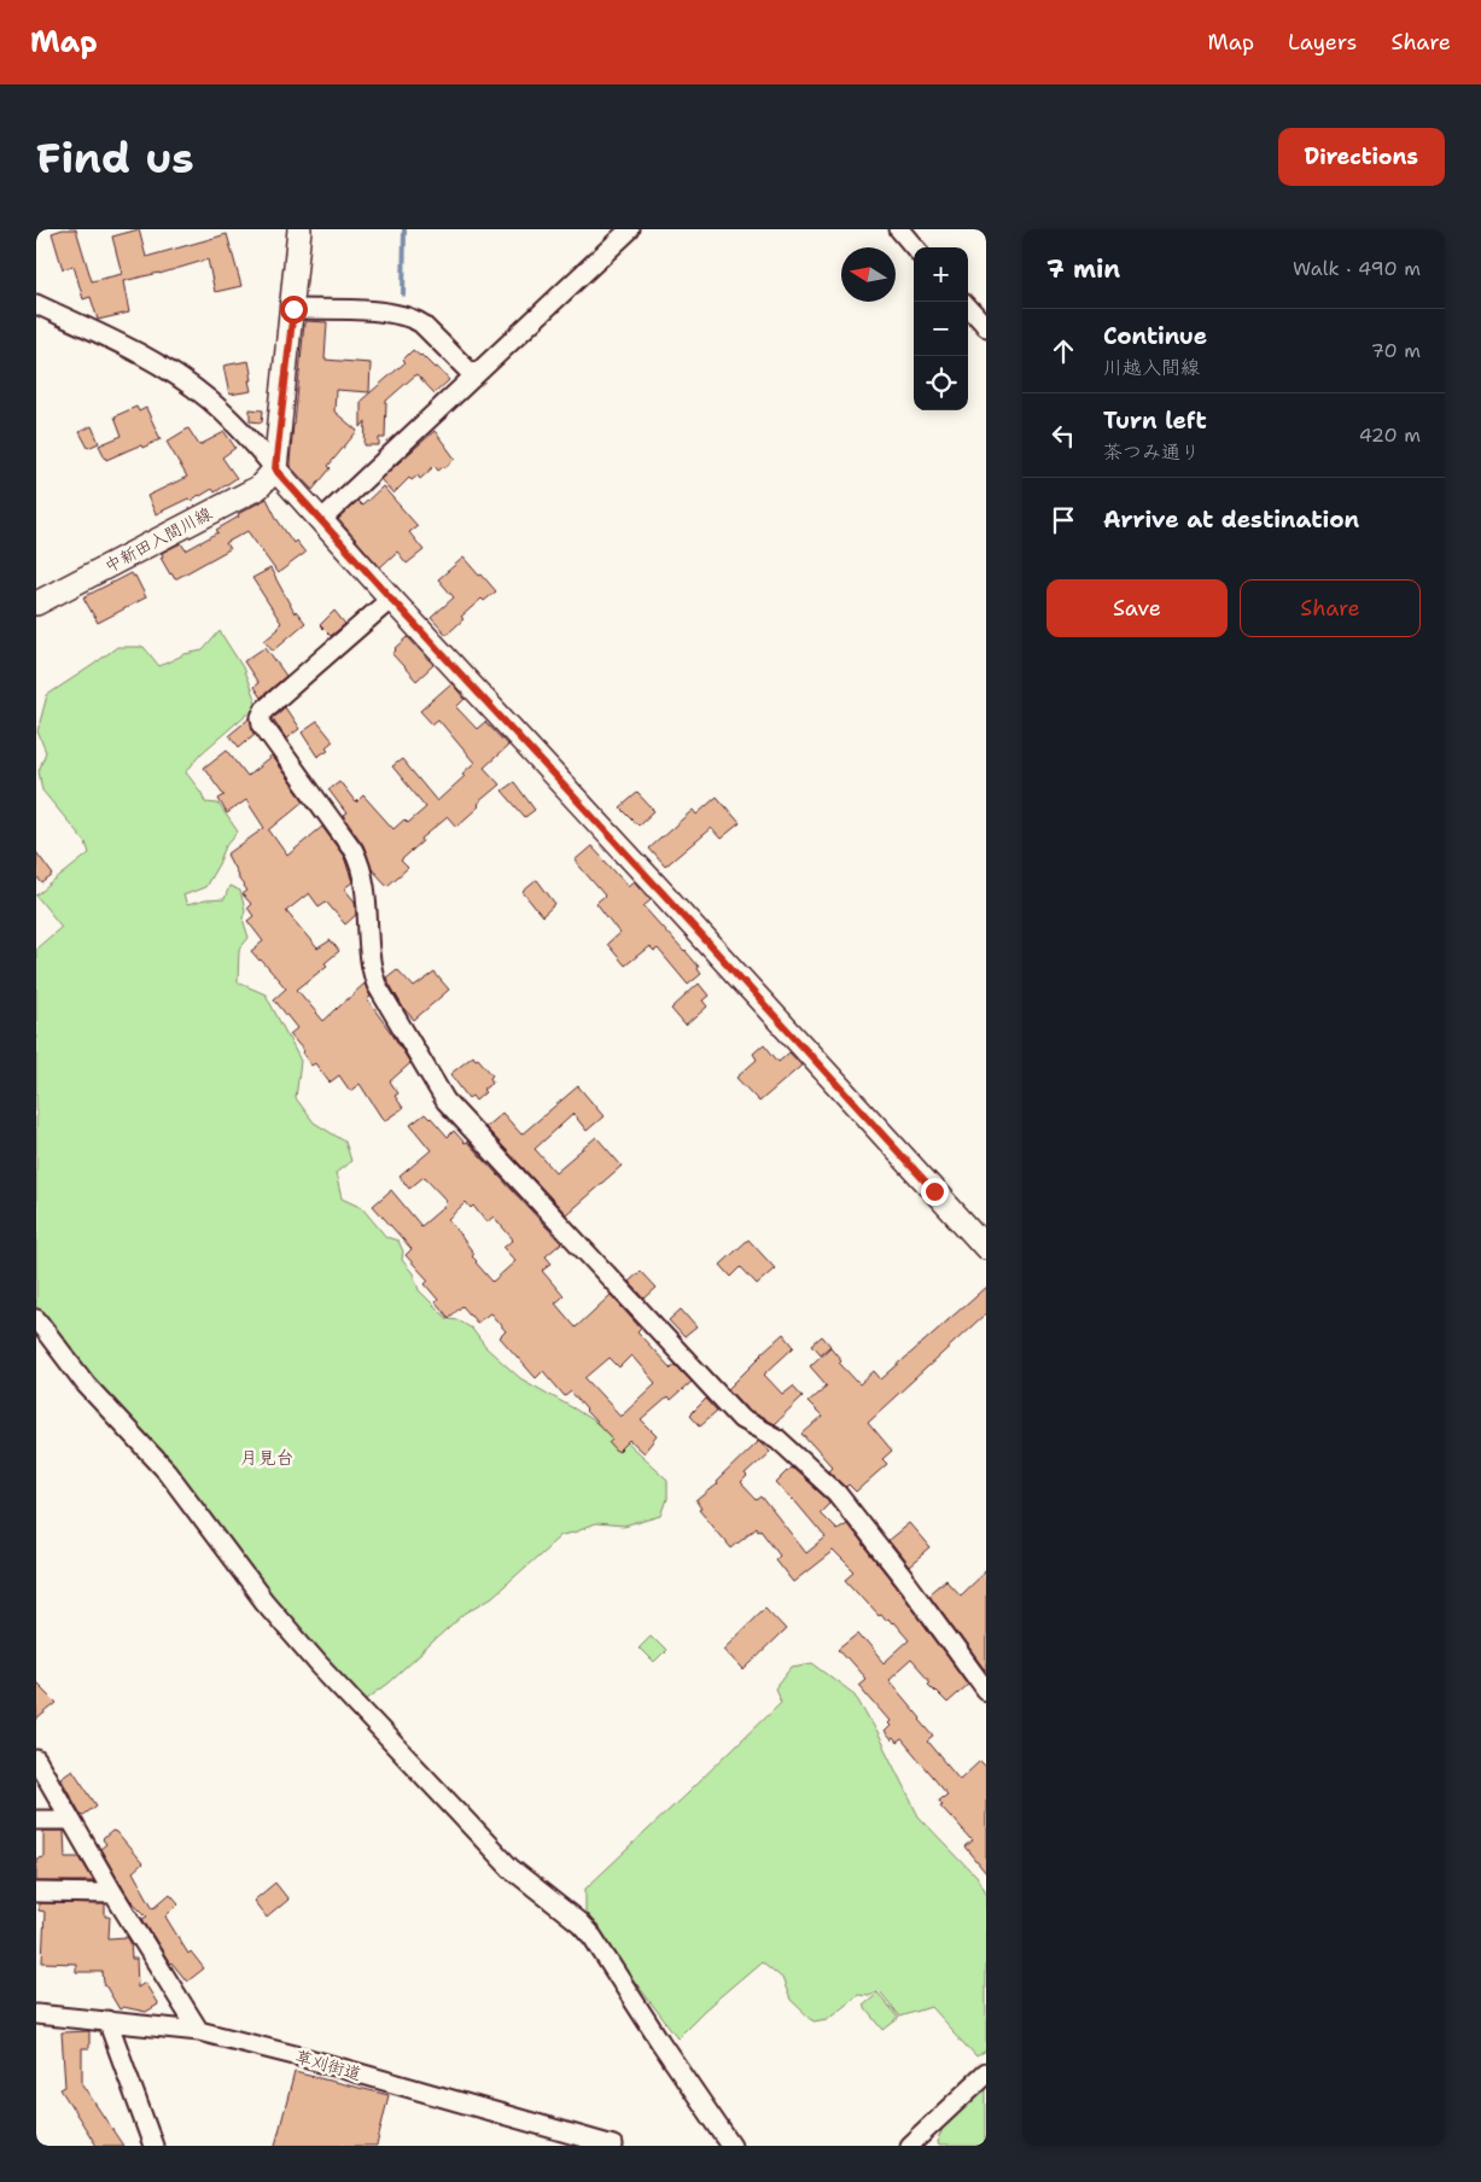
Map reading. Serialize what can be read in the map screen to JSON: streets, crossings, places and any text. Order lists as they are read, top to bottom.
{
  "streets": {
    "main road": ["中新田入間川線"],
    "street": ["草刈街道"]
  },
  "districts": ["月見台"],
  "north": "left",
  "page": {
    "header": "Map",
    "nav": ["Map", "Layers", "Share"],
    "buttons": [
      "Directions",
      ["Save", "Share"]
    ],
    "title": "Find us",
    "heading": ["7 min", "Walk · 490 m"],
    "map_buttons": ["+", "−"],
    "list": [
      ["Continue", "川越入間線", "70 m"],
      ["Turn left", "茶つみ通り", "420 m"],
      "Arrive at destination"
    ]
  }
}
